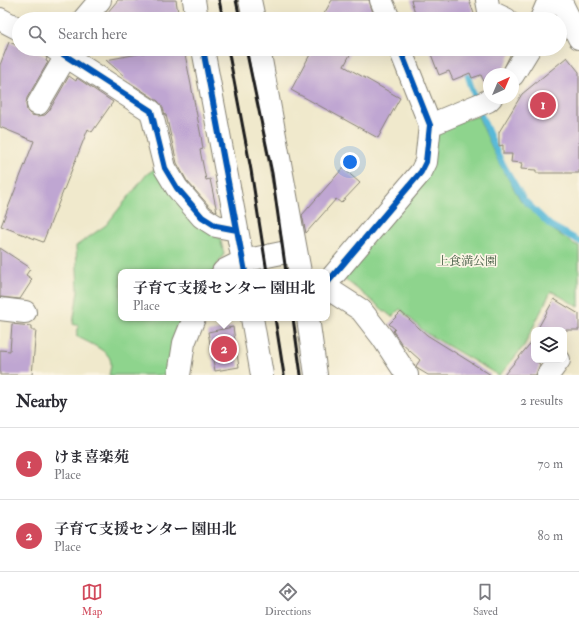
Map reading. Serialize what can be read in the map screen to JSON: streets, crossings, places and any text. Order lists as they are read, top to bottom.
{
  "parks": ["上食満公園"],
  "north": "top right",
  "page": {
    "search": "Search here",
    "pins": ["1", "2"],
    "popup": ["子育て支援センター 園田北", "Place"],
    "heading": ["Nearby", "2 results"],
    "list": [
      {
        "mark": "1",
        "name": "けま喜楽苑",
        "note": "Place",
        "value": "70 m"
      },
      {
        "mark": "2",
        "name": "子育て支援センター 園田北",
        "note": "Place",
        "value": "80 m"
      }
    ],
    "nav": ["Map", "Directions", "Saved"]
  }
}
